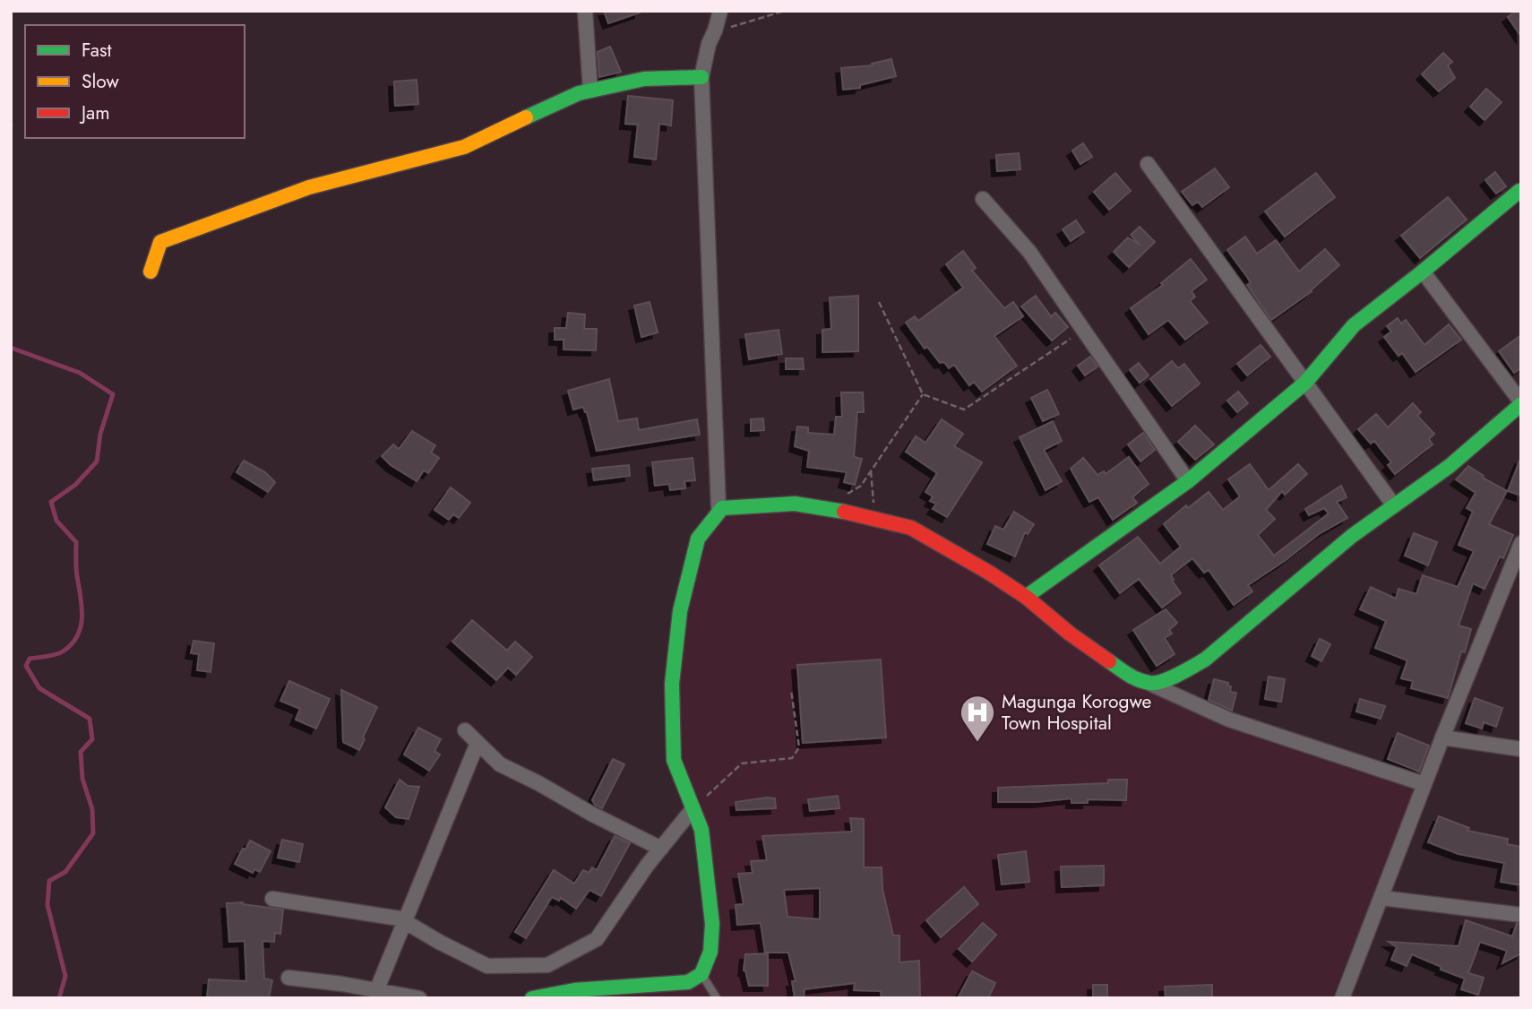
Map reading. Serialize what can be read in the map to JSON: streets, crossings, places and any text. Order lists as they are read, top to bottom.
{
  "places": {
    "hospital": ["Magunga Korogwe Town Hospital"]
  },
  "legend": ["Fast", "Slow", "Jam"]
}
